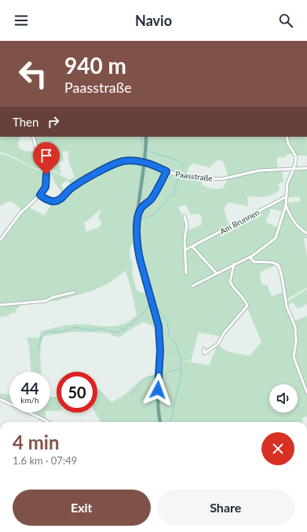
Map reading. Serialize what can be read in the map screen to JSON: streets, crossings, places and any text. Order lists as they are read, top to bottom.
{
  "streets": {
    "street": ["Paasstraße", "Am Brunnen"]
  },
  "page": {
    "header": "Navio",
    "turn": ["940 m", "Paasstraße"],
    "then": "Then",
    "speed": "44 km/h",
    "limit": "50",
    "heading": ["4 min", "1.6 km · 07:49"],
    "buttons": ["Exit", "Share"]
  }
}
